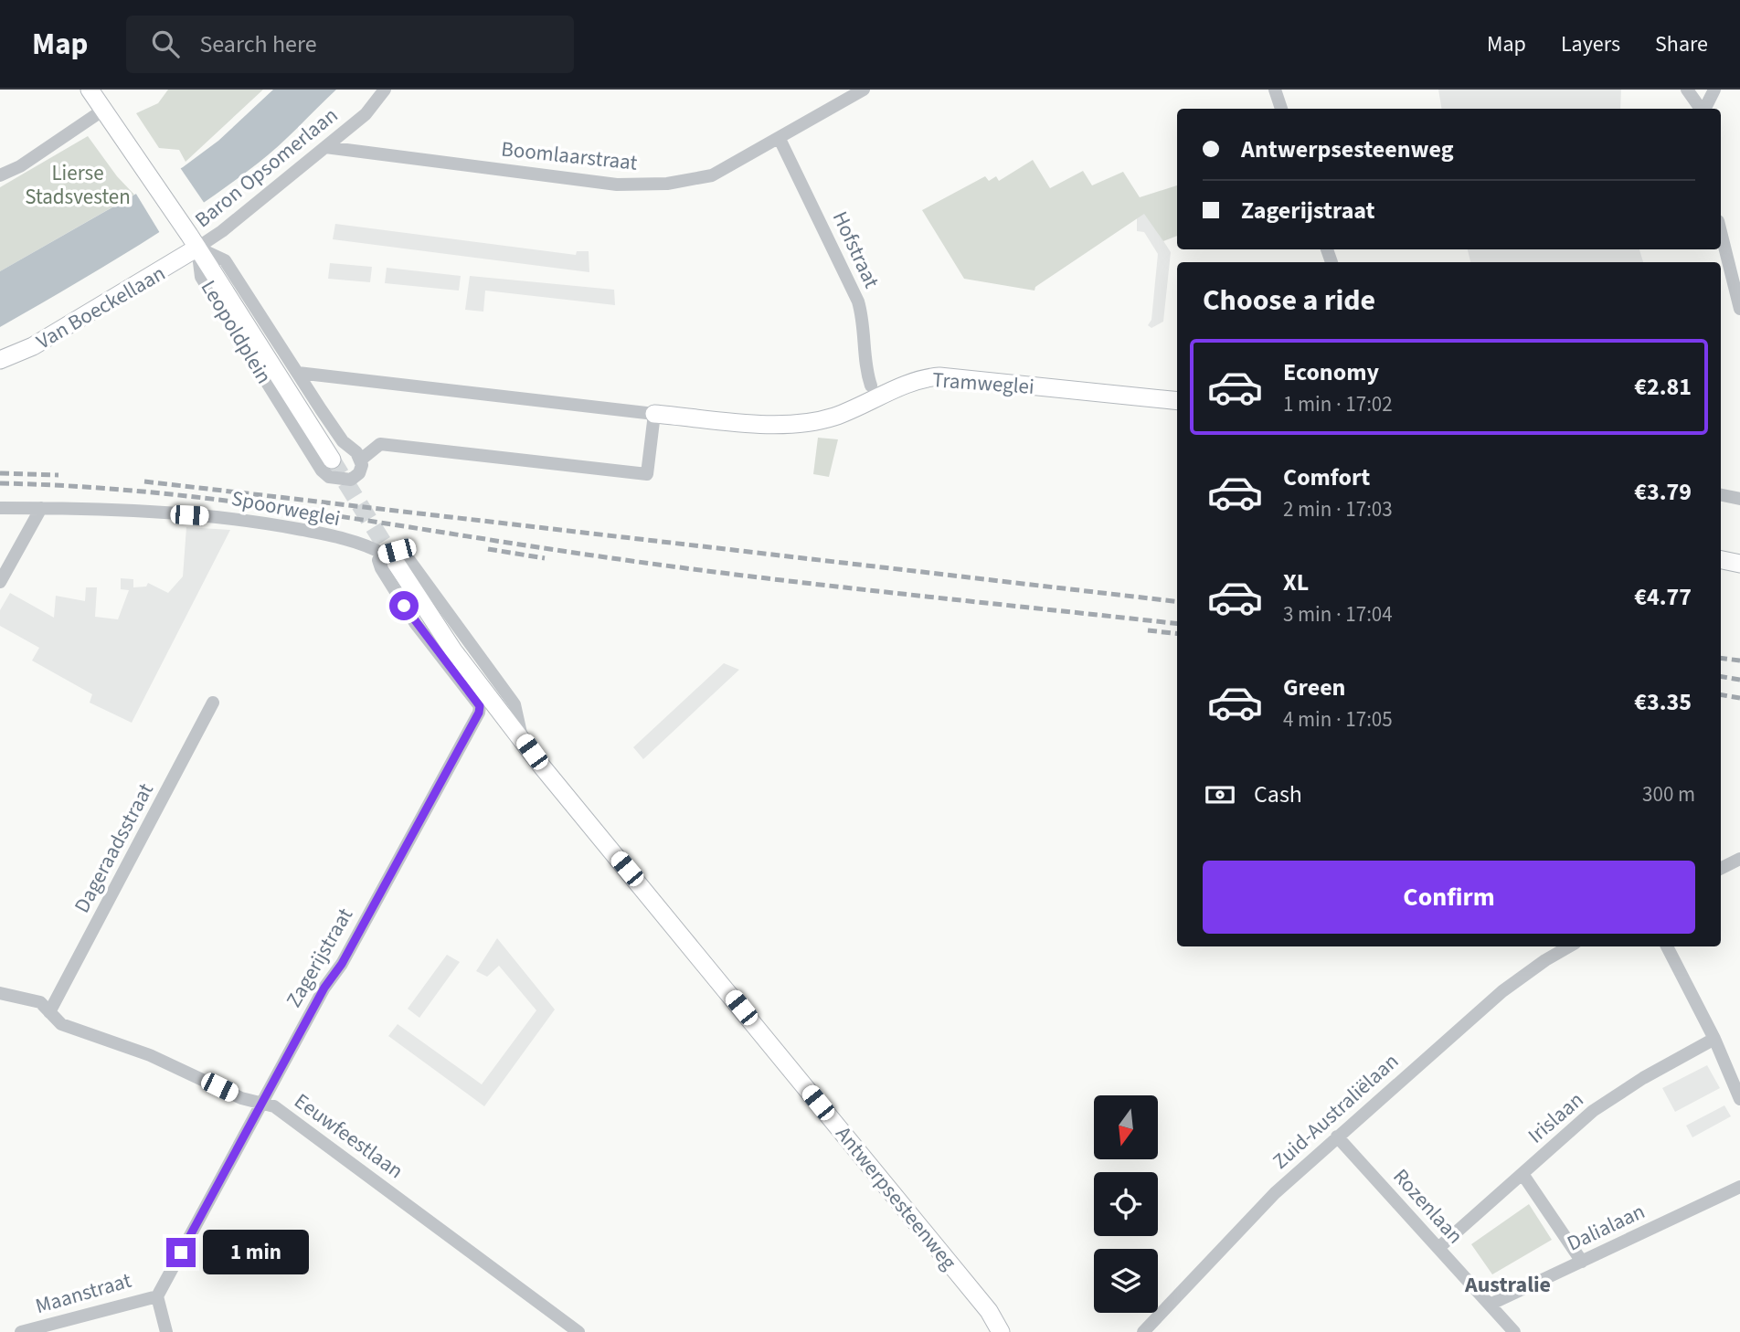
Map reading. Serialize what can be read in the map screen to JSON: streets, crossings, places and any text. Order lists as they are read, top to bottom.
{
  "streets": {
    "street": [
      "Boomlaarstraat",
      "Baron Opsomerlaan",
      "Hofstraat",
      "Van Boeckellaan",
      "Leopoldplein",
      "Tramweglei",
      "Spoorweglei",
      "Dageraadsstraat",
      "Zagerijstraat",
      "Zuid-Australiëlaan",
      "Irislaan",
      "Eeuwfeestlaan",
      "Antwerpsesteenweg",
      "Rozenlaan",
      "Dalialaan",
      "Maanstraat"
    ]
  },
  "crossings": [
    ["Boomlaarstraat", "Baron Opsomerlaan"],
    ["Boomlaarstraat", "Hofstraat"],
    ["Baron Opsomerlaan", "Van Boeckellaan"],
    ["Baron Opsomerlaan", "Leopoldplein"],
    ["Van Boeckellaan", "Leopoldplein"],
    ["Leopoldplein", "Tramweglei"],
    ["Spoorweglei", "Zagerijstraat"],
    ["Spoorweglei", "Antwerpsesteenweg"],
    ["Dageraadsstraat", "Eeuwfeestlaan"],
    ["Zagerijstraat", "Eeuwfeestlaan"],
    ["Zagerijstraat", "Antwerpsesteenweg"],
    ["Zagerijstraat", "Maanstraat"],
    ["Zuid-Australiëlaan", "Rozenlaan"],
    ["Irislaan", "Rozenlaan"],
    ["Rozenlaan", "Dalialaan"]
  ],
  "districts": ["Australie"],
  "parks": ["Lierse Stadsvesten"],
  "north": "bottom",
  "page": {
    "header": "Map",
    "search": "Search here",
    "nav": ["Map", "Layers", "Share"],
    "banner": ["Antwerpsesteenweg", "Zagerijstraat"],
    "heading": "Choose a ride",
    "list": [
      {
        "name": "Economy",
        "note": "1 min · 17:02",
        "value": "€2.81"
      },
      {
        "name": "Comfort",
        "note": "2 min · 17:03",
        "value": "€3.79"
      },
      {
        "name": "XL",
        "note": "3 min · 17:04",
        "value": "€4.77"
      },
      {
        "name": "Green",
        "note": "4 min · 17:05",
        "value": "€3.35"
      }
    ],
    "pay": ["Cash", "300 m"],
    "buttons": "Confirm",
    "bubble": "1 min"
  }
}
